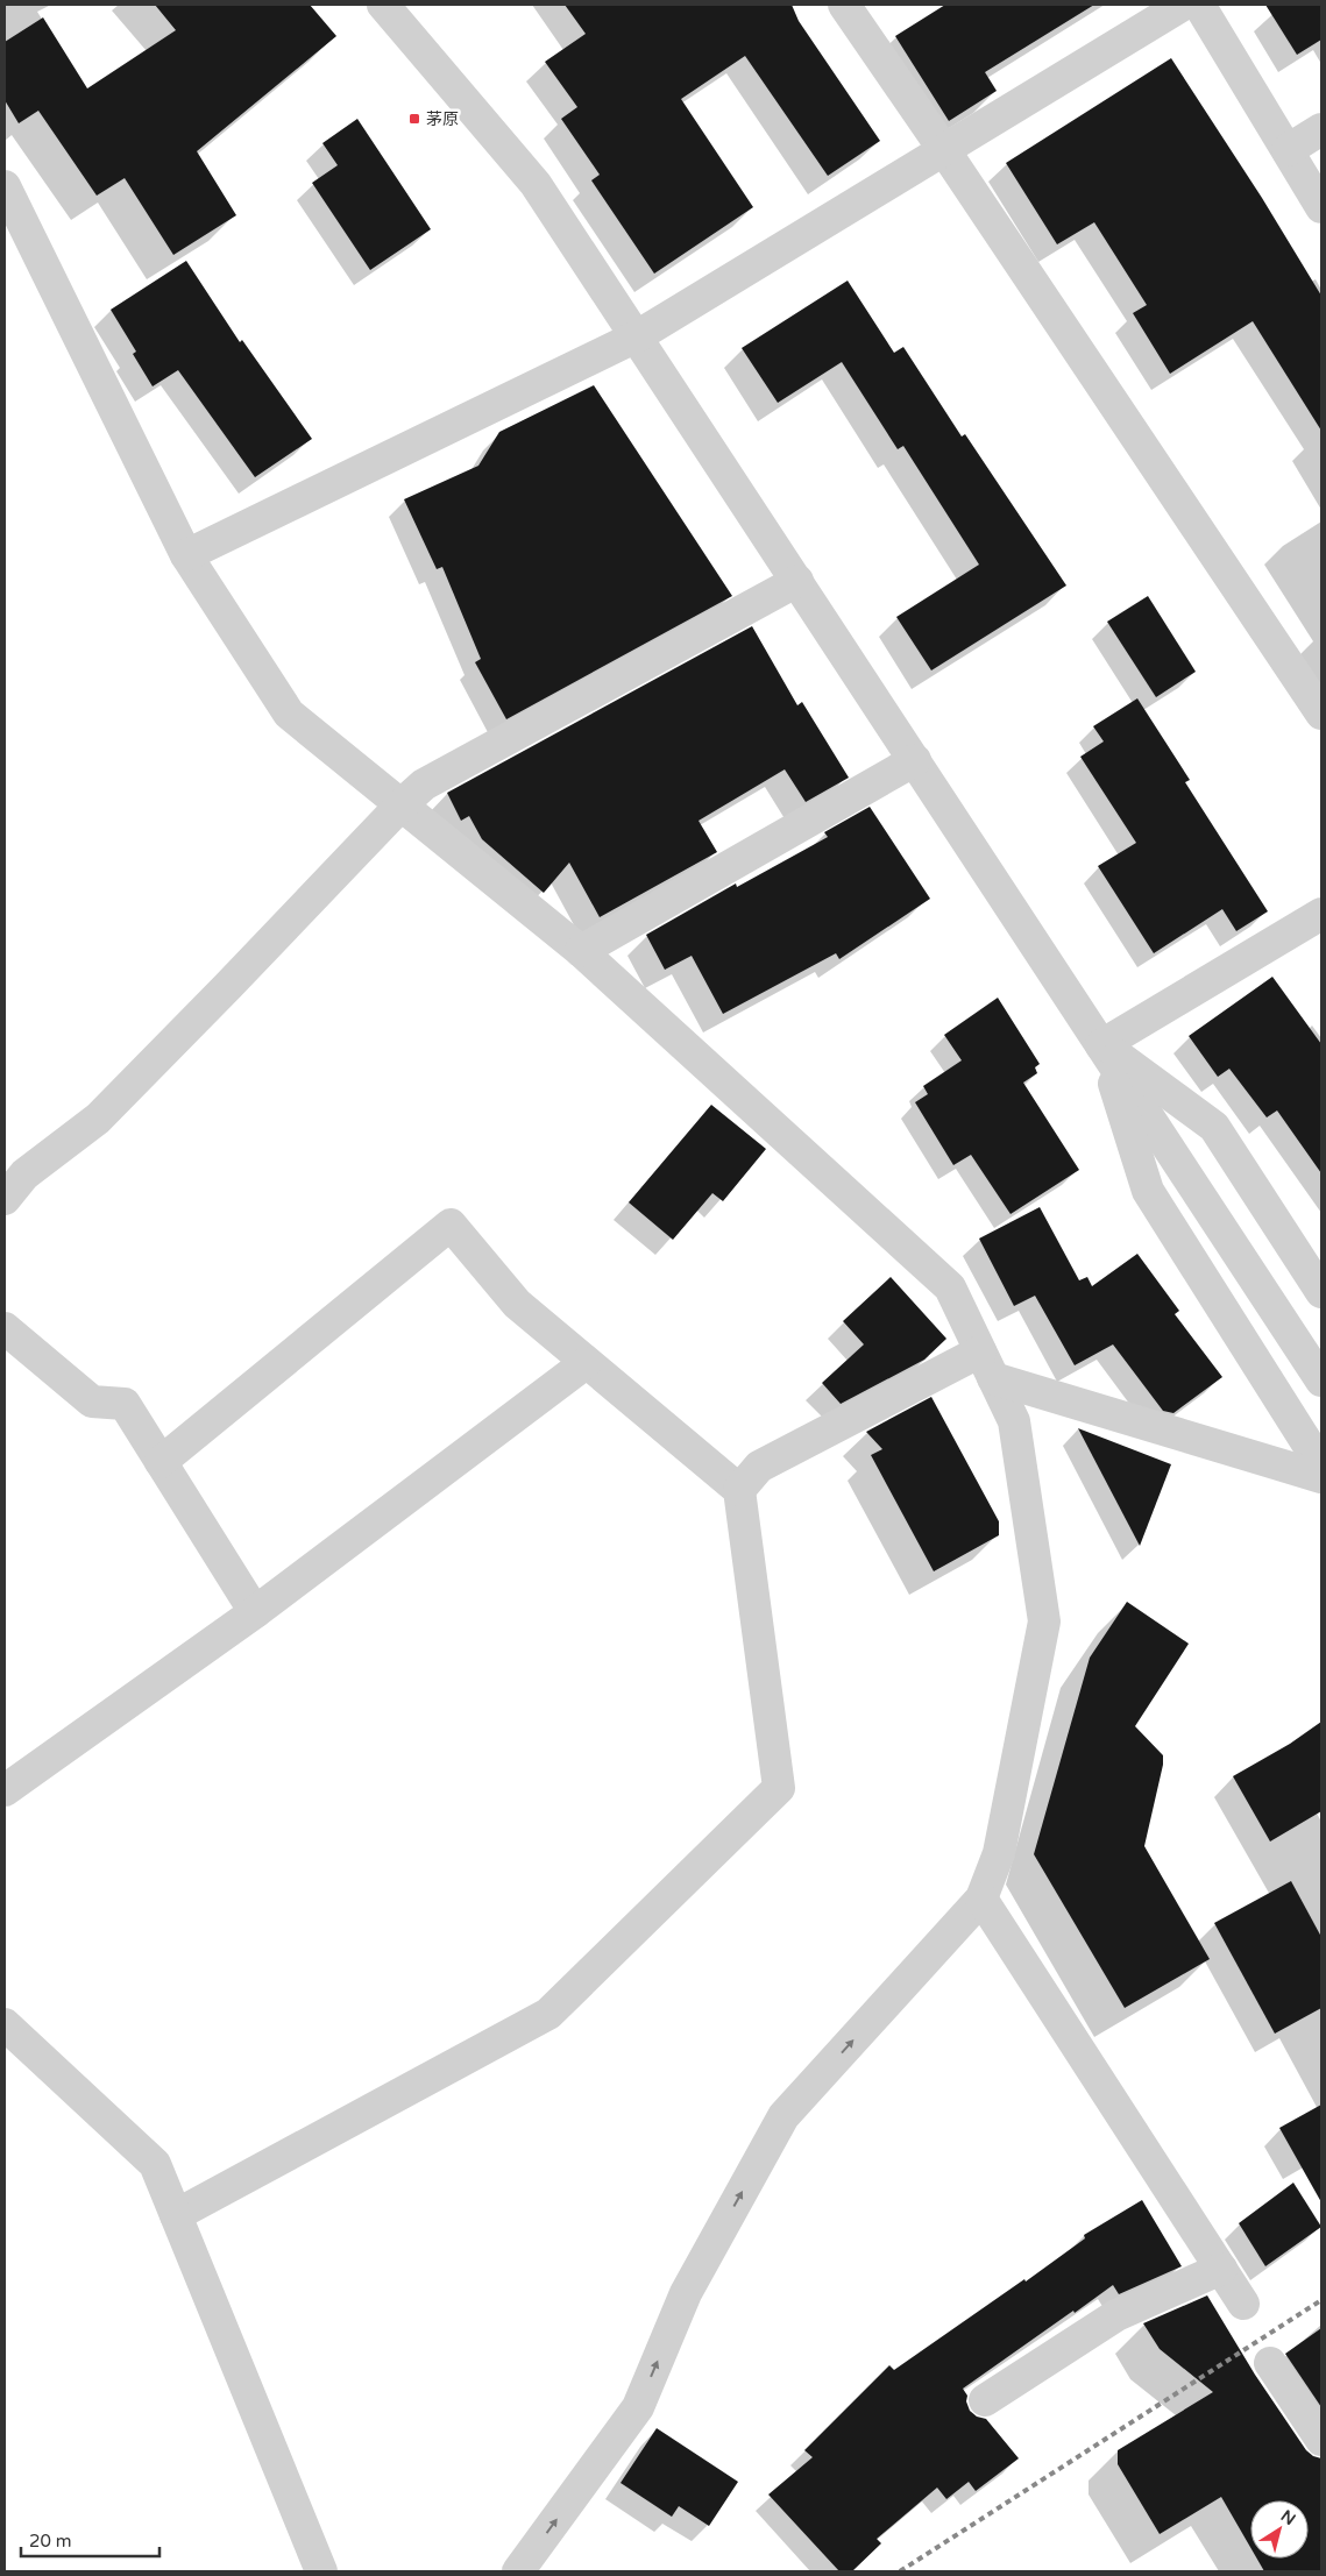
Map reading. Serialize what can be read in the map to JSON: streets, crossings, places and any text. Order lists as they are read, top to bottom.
{
  "places": {
    "transit": ["茅原"]
  },
  "scale_bar": "20 m",
  "north": "top right"
}
